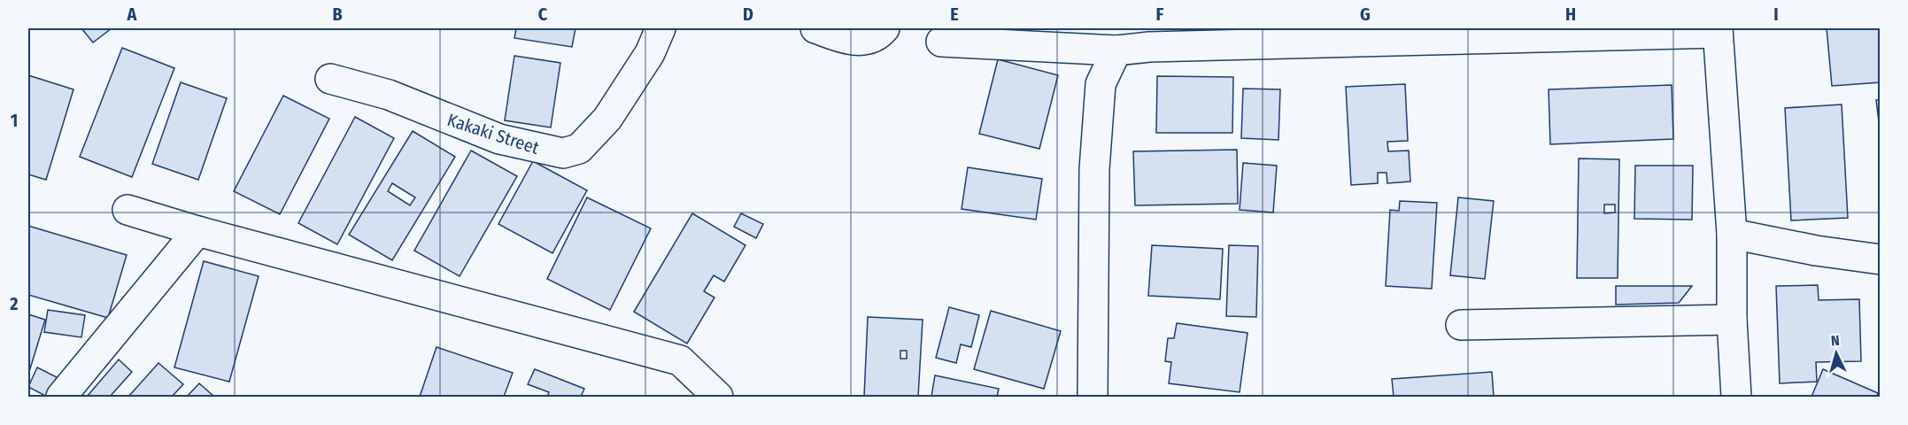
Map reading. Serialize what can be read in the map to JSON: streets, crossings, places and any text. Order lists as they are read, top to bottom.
{
  "streets": {
    "street": ["Kakaki Street"]
  },
  "north": "top",
  "grid": {
    "columns": [
      "A",
      "B",
      "C",
      "D",
      "E",
      "F",
      "G",
      "H",
      "I"
    ],
    "rows": ["1", "2"]
  }
}
